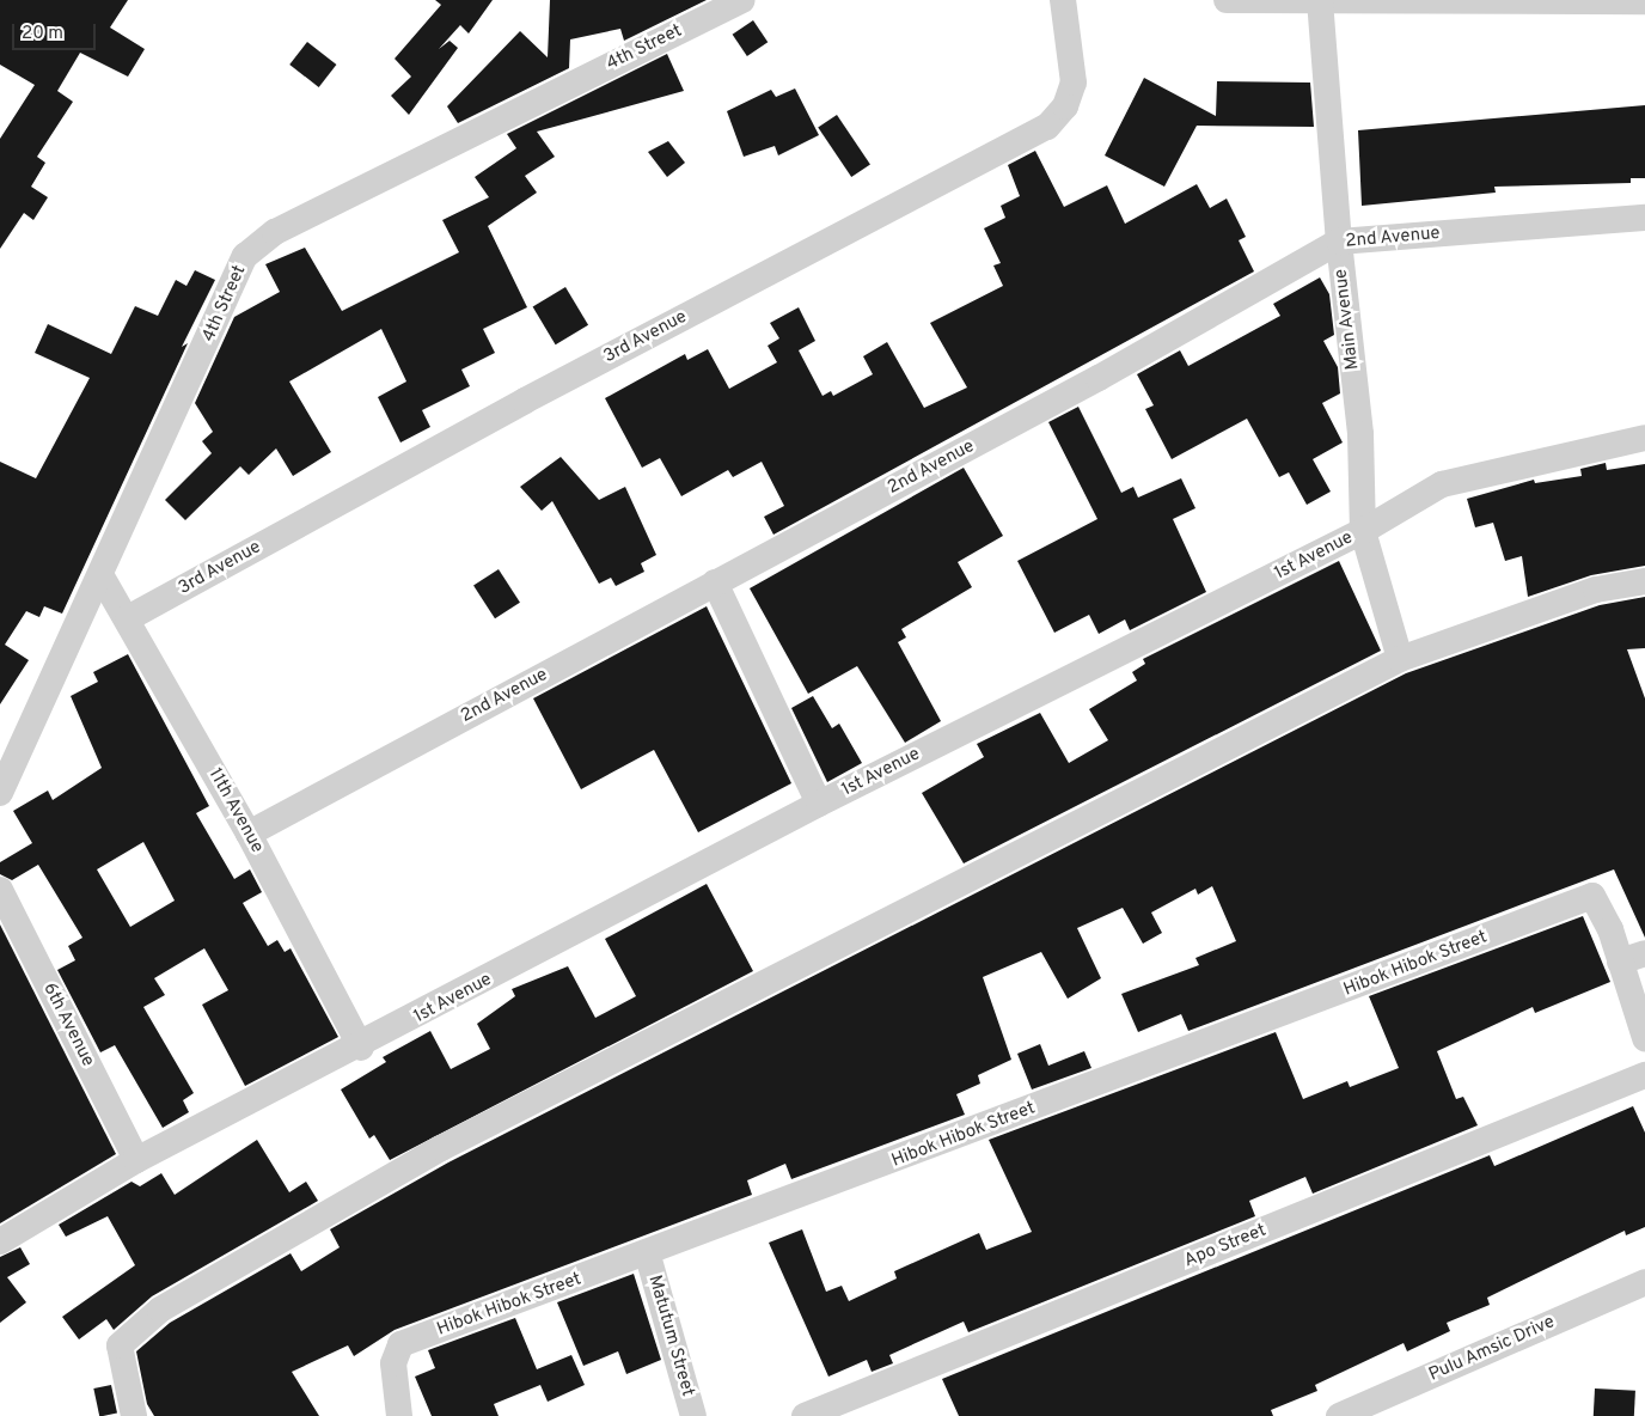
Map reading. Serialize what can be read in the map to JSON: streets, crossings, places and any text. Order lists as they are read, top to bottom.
{
  "streets": {
    "street": [
      "4th Street",
      "2nd Avenue",
      "Main Avenue",
      "3rd Avenue",
      "1st Avenue",
      "11th Avenue",
      "Hibok Hibok Street",
      "6th Avenue",
      "Apo Street",
      "Matutum Street",
      "Pulu Amsic Drive"
    ]
  },
  "crossings": [
    ["4th Street", "11th Avenue"],
    ["2nd Avenue", "Main Avenue"],
    ["2nd Avenue", "11th Avenue"],
    ["Main Avenue", "1st Avenue"],
    ["3rd Avenue", "11th Avenue"],
    ["1st Avenue", "11th Avenue"],
    ["1st Avenue", "6th Avenue"],
    ["Hibok Hibok Street", "Matutum Street"]
  ],
  "scale_bar": "20 m"
}
